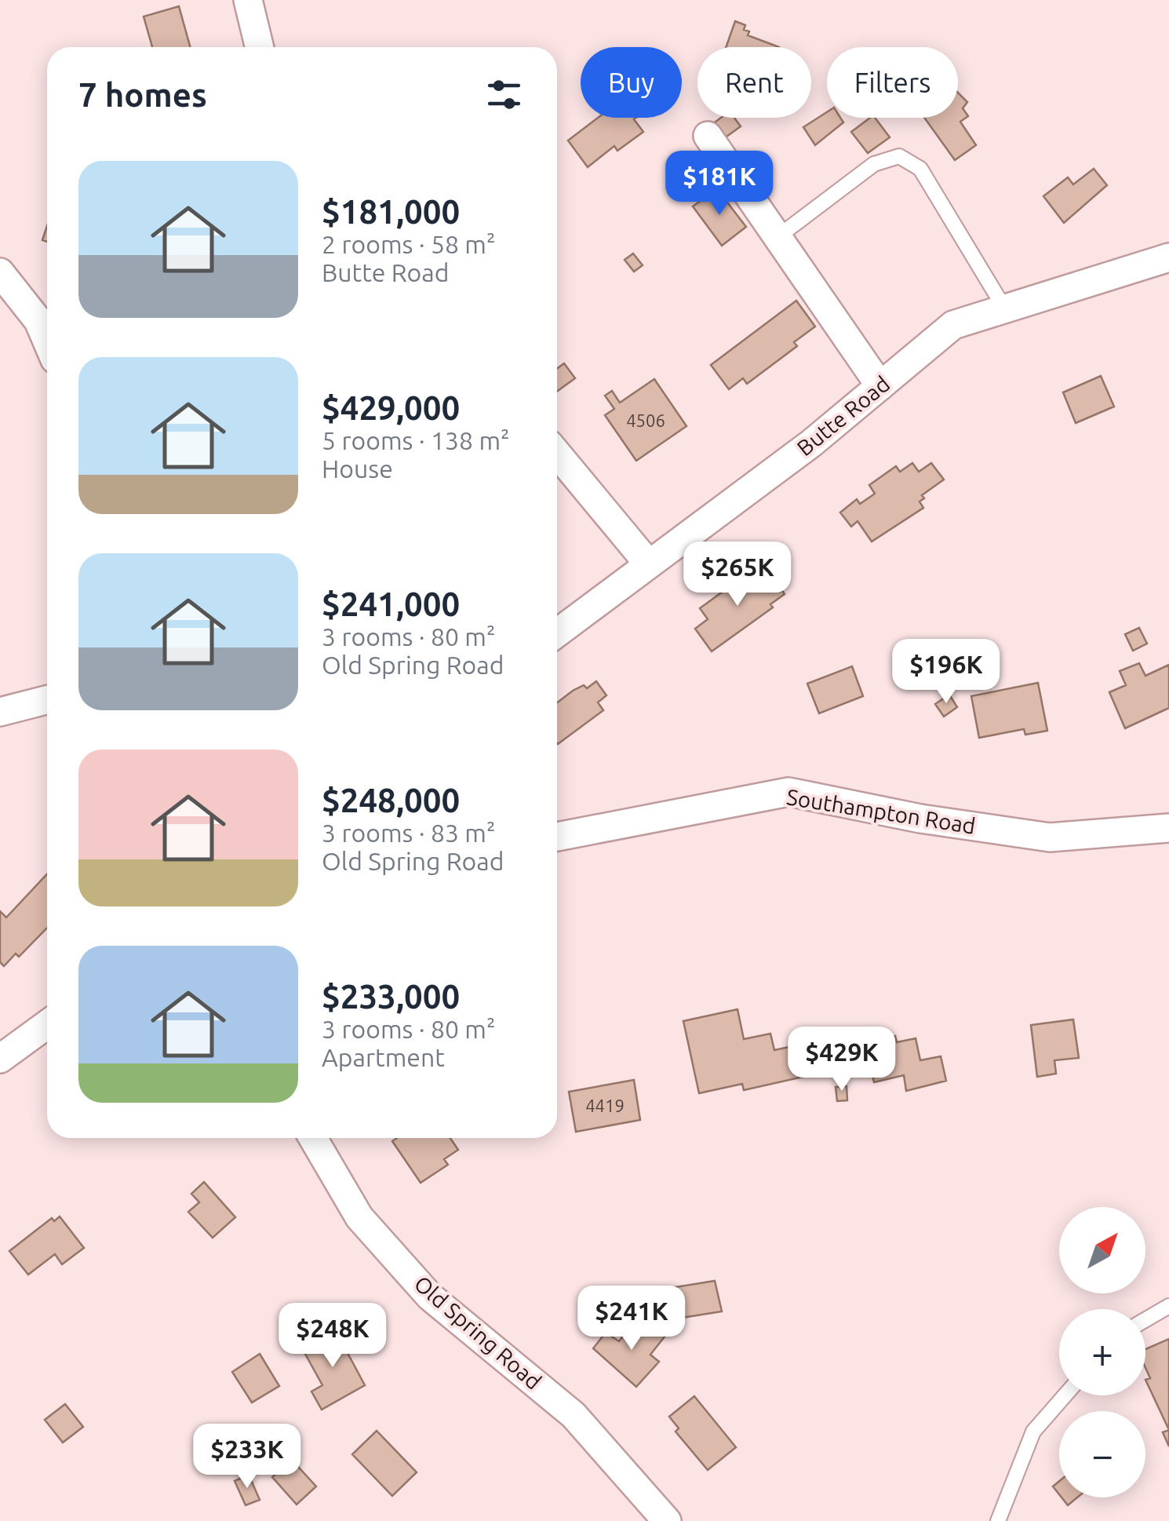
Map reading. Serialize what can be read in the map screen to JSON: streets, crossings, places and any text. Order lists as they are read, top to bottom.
{
  "streets": {
    "street": ["Butte Road", "Southampton Road", "Old Spring Road"]
  },
  "house_numbers": ["4506", "4419"],
  "north": "top right",
  "page": {
    "chip": ["Buy", "Rent", "Filters"],
    "heading": "7 homes",
    "list": [
      {
        "name": "$181,000",
        "note": "2 rooms · 58 m² · Butte Road"
      },
      {
        "name": "$429,000",
        "note": "5 rooms · 138 m² · House"
      },
      {
        "name": "$241,000",
        "note": "3 rooms · 80 m² · Old Spring Road"
      },
      {
        "name": "$248,000",
        "note": "3 rooms · 83 m² · Old Spring Road"
      },
      {
        "name": "$233,000",
        "note": "3 rooms · 80 m² · Apartment"
      }
    ],
    "price": [
      "$181K",
      "$265K",
      "$196K",
      "$429K",
      "$241K",
      "$248K",
      "$233K"
    ],
    "map_buttons": ["+", "−"]
  }
}
